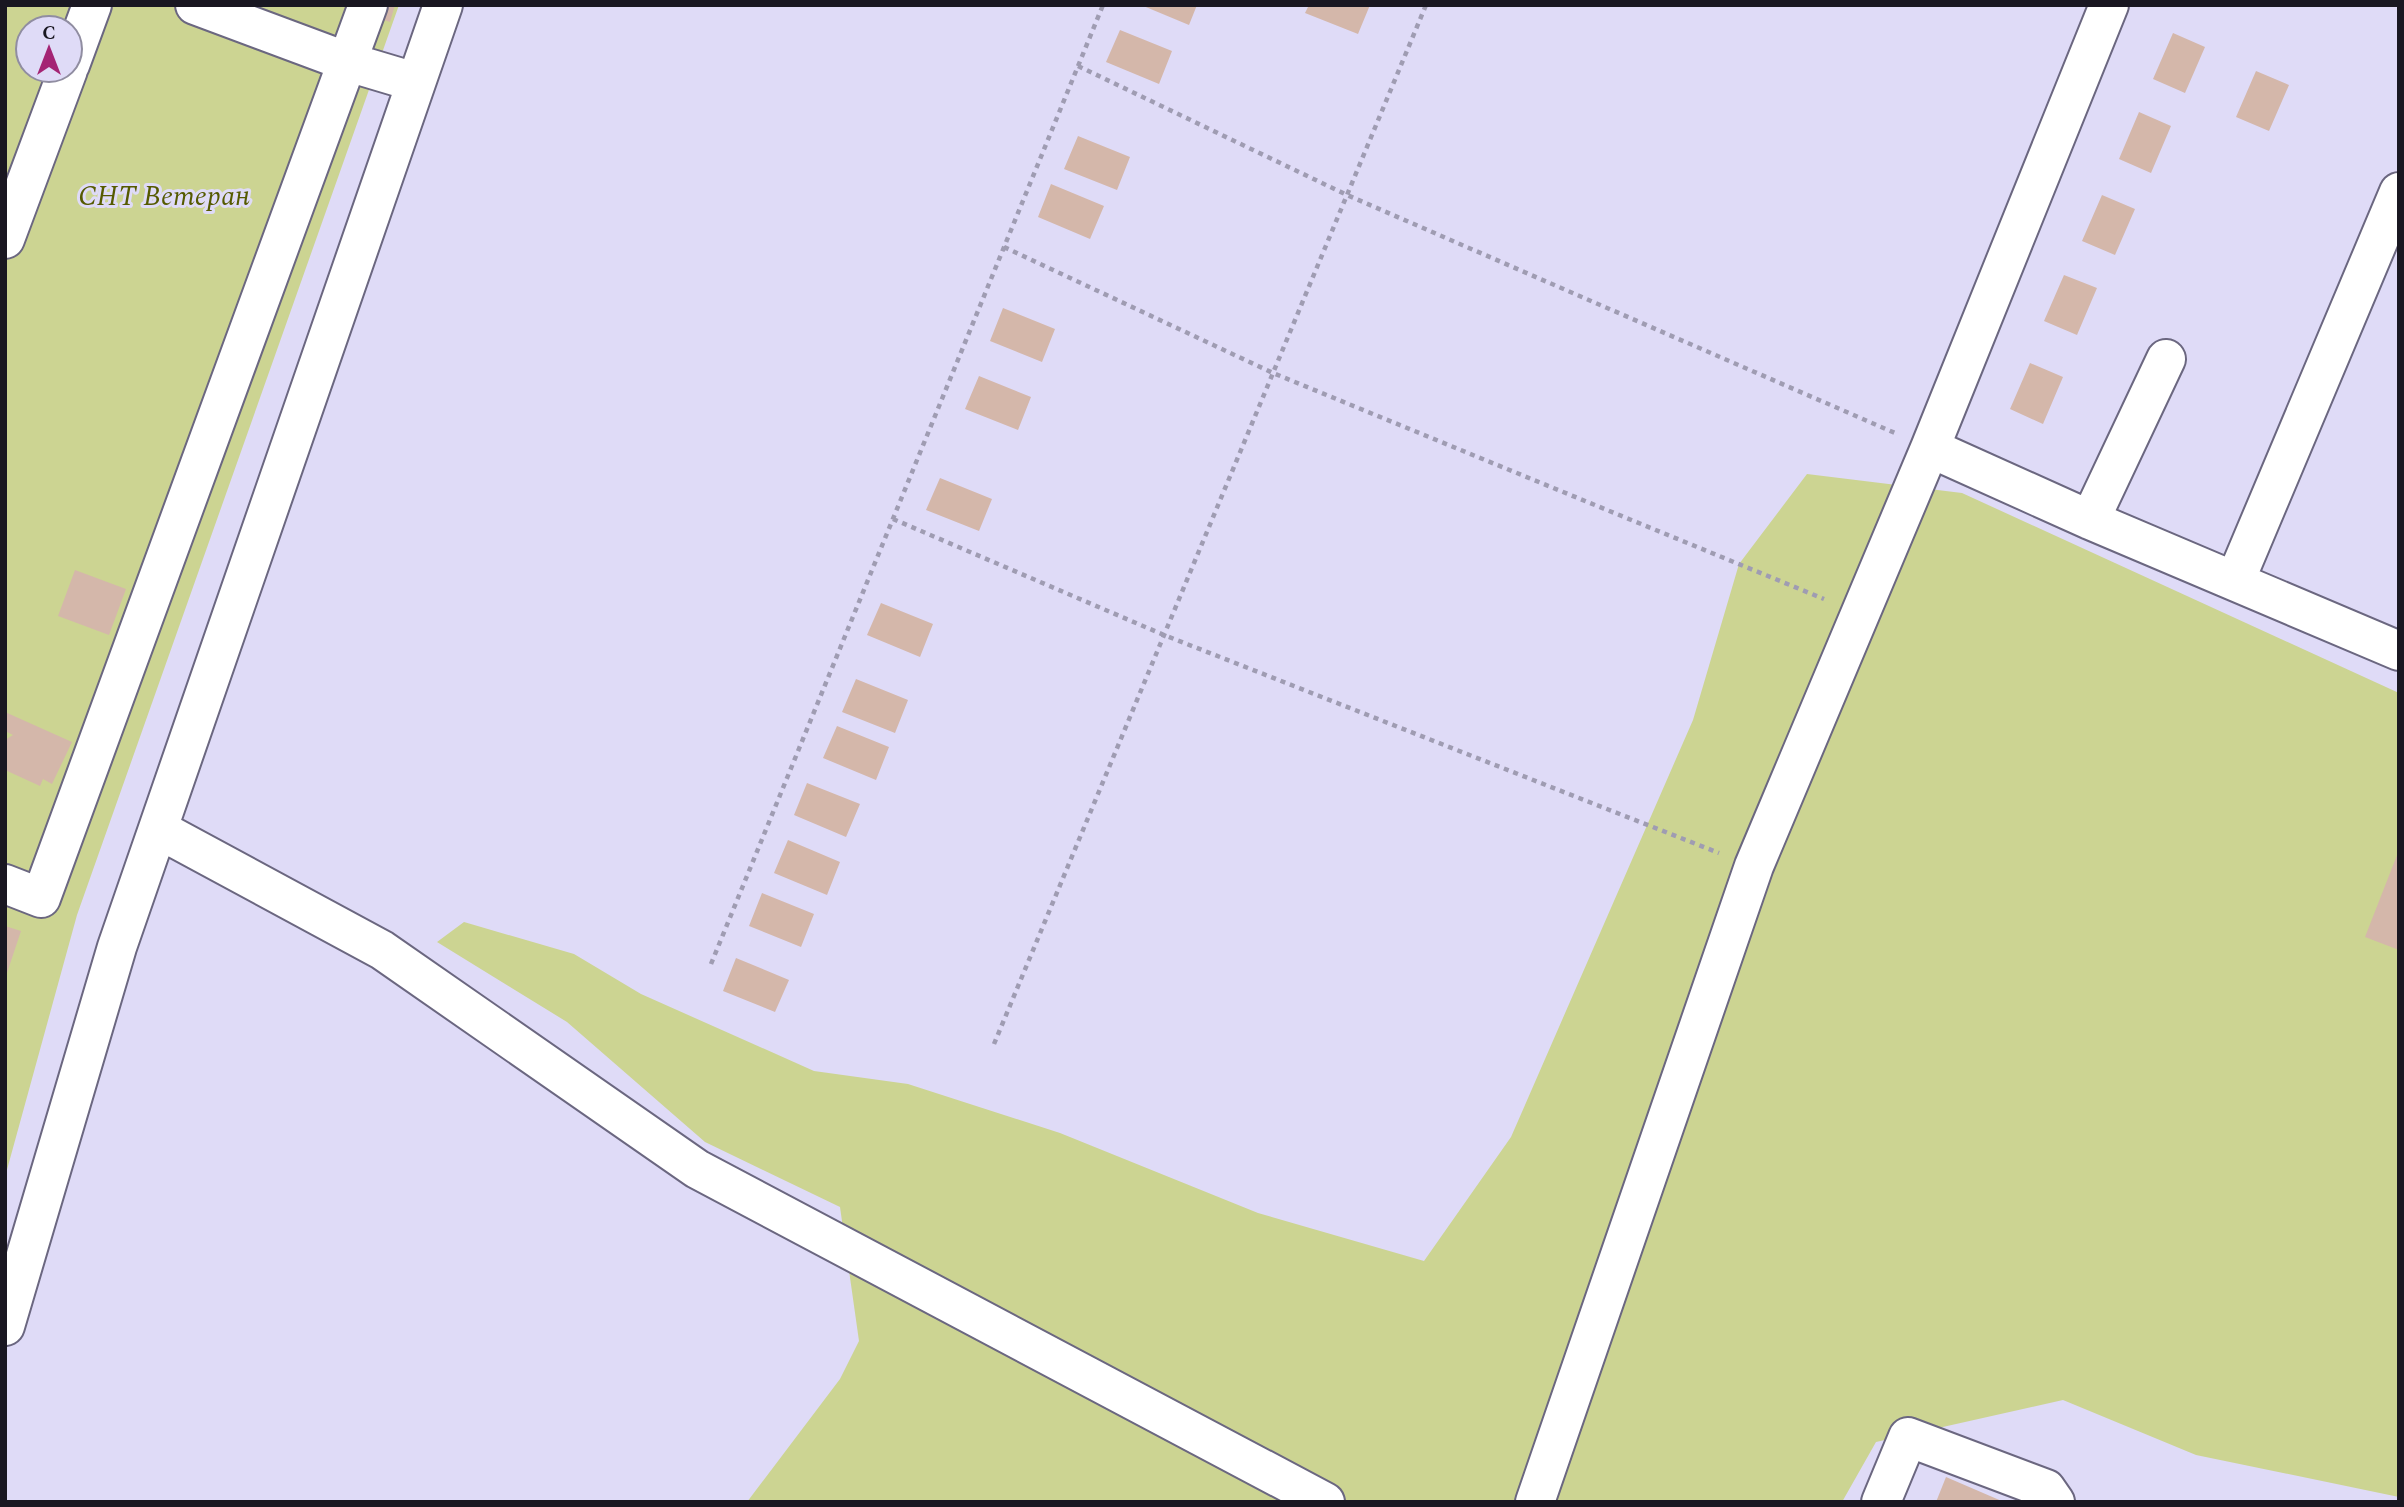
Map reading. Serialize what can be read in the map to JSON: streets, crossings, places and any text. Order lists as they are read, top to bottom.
{
  "parks": ["СНТ Ветеран"],
  "north": "top"
}
